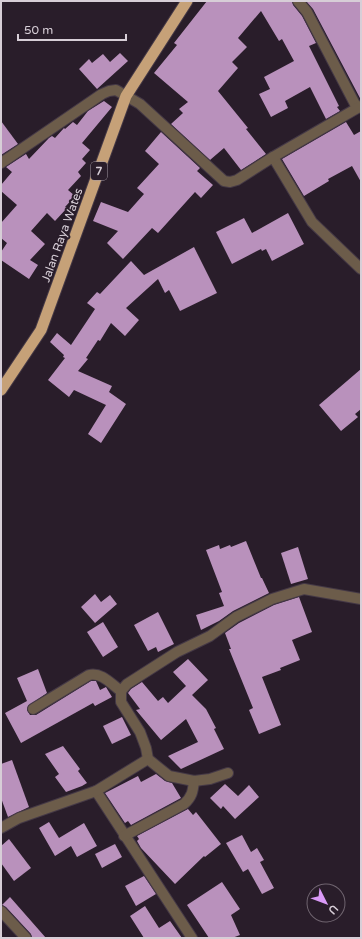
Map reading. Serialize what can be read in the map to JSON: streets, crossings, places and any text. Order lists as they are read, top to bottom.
{
  "streets": {
    "highway": ["7", "Jalan Raya Wates"]
  },
  "scale_bar": "50 m",
  "north": "bottom right"
}
